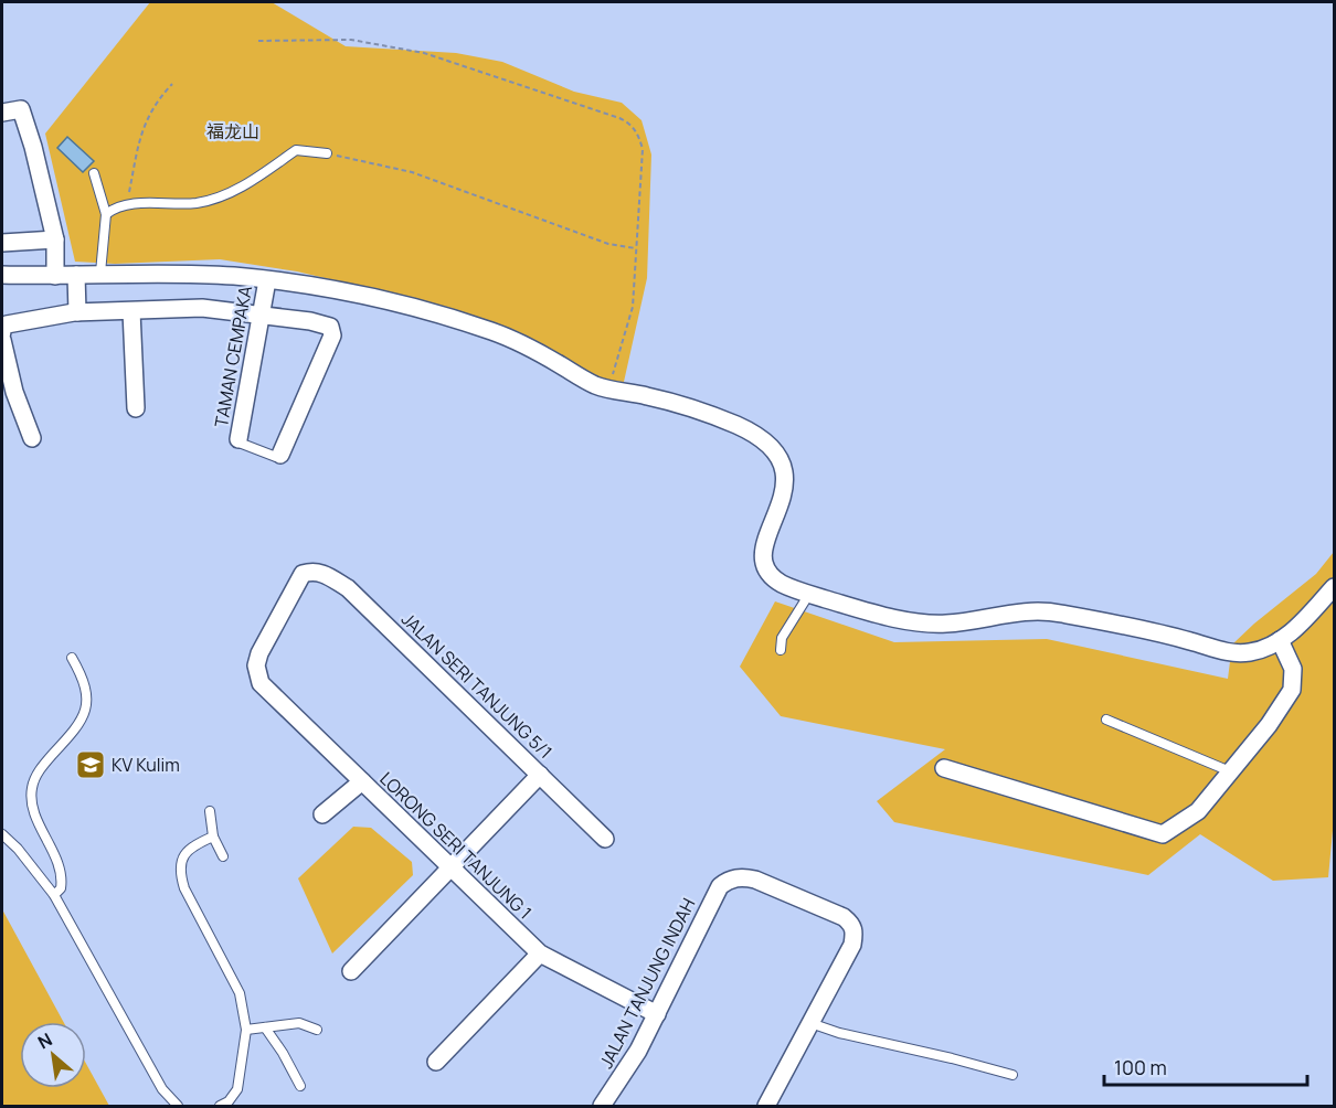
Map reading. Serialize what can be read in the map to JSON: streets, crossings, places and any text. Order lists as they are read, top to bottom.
{
  "streets": {
    "street": [
      "TAMAN CEMPAKA",
      "JALAN SERI TANJUNG 5/1",
      "LORONG SERI TANJUNG 1",
      "JALAN TANJUNG INDAH"
    ]
  },
  "crossings": [
    ["JALAN SERI TANJUNG 5/1", "LORONG SERI TANJUNG 1"],
    ["LORONG SERI TANJUNG 1", "JALAN TANJUNG INDAH"]
  ],
  "parks": ["福龙山"],
  "places": {
    "school or university": ["KV Kulim"]
  },
  "scale_bar": "100 m",
  "north": "top left"
}
